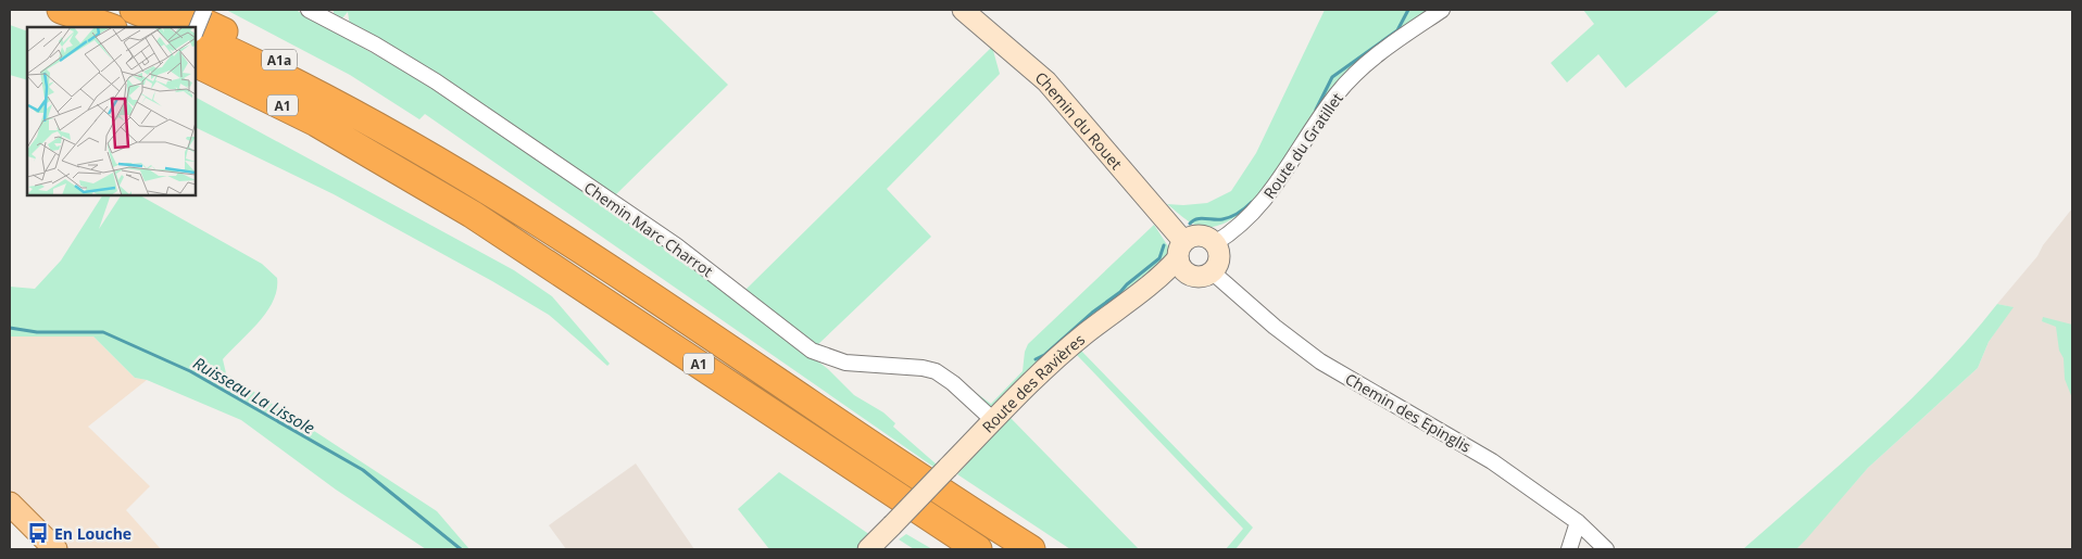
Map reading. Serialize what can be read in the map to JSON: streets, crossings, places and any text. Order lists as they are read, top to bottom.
{
  "streets": {
    "highway": ["A1a", "A1"],
    "street": [
      "Chemin du Rouet",
      "Route du Gratillet",
      "Chemin Marc Charrot",
      "Route des Ravières",
      "Chemin des Epinglis"
    ]
  },
  "crossings": [
    ["A1a", "A1"],
    ["Chemin du Rouet", "Route du Gratillet"],
    ["Chemin du Rouet", "Route des Ravières"],
    ["Chemin du Rouet", "Chemin des Epinglis"],
    ["Route du Gratillet", "Route des Ravières"],
    ["Route du Gratillet", "Chemin des Epinglis"],
    ["Chemin Marc Charrot", "Route des Ravières"],
    ["Route des Ravières", "Chemin des Epinglis"]
  ],
  "water": ["Ruisseau La Lissole"],
  "places": {
    "bus stop": ["En Louche"]
  }
}
